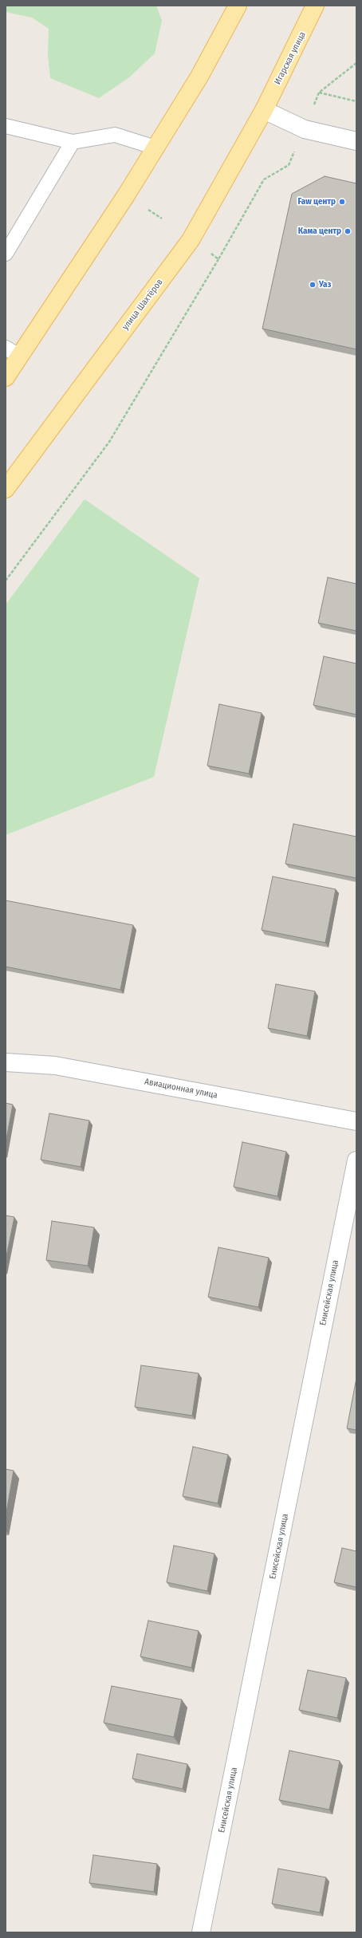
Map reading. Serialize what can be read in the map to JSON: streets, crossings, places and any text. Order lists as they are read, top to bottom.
{
  "streets": {
    "main road": ["Игарская улица", "улица Шахтёров"],
    "street": ["Авиационная улица", "Енисейская улица"]
  },
  "crossings": [
    ["Игарская улица", "улица Шахтёров"]
  ],
  "places": ["Faw центр", "Кама центр", "Уаз"]
}
